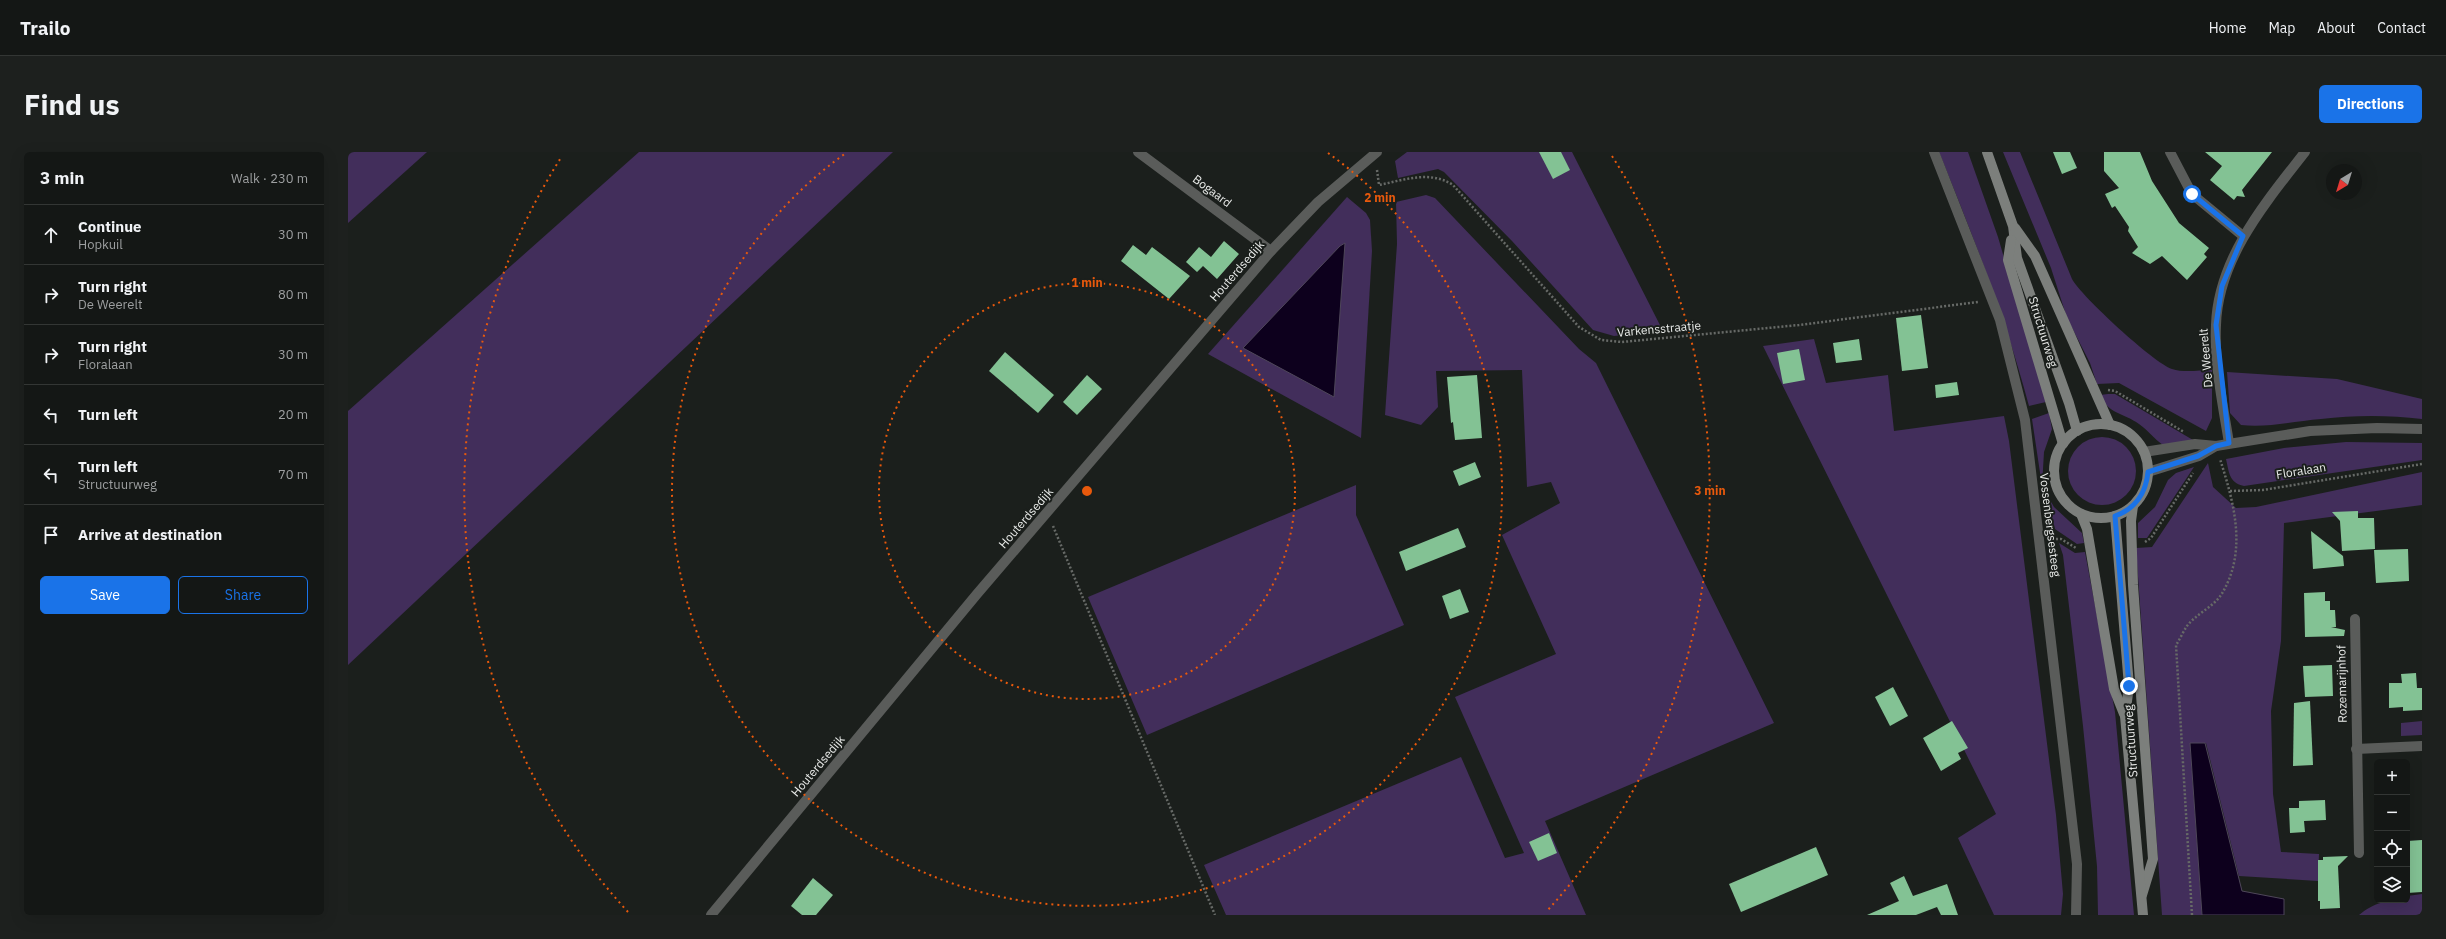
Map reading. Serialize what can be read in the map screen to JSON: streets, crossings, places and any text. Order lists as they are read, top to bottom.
{
  "streets": {
    "main road": ["Structuurweg"],
    "street": [
      "Bogaard",
      "Houterdsedijk",
      "De Weerelt",
      "Vossenbergsesteeg",
      "Rozemarijnhof"
    ],
    "path": ["Varkensstraatje", "Floralaan"]
  },
  "crossings": [
    ["Bogaard", "Houterdsedijk"],
    ["Houterdsedijk", "Varkensstraatje"],
    ["Varkensstraatje", "Vossenbergsesteeg"]
  ],
  "north": "bottom left",
  "page": {
    "header": "Trailo",
    "nav": [
      "Home",
      "Map",
      "About",
      "Contact"
    ],
    "buttons": [
      "Directions",
      ["Save", "Share"]
    ],
    "title": "Find us",
    "heading": ["3 min", "Walk · 230 m"],
    "list": [
      ["Continue", "Hopkuil", "30 m"],
      ["Turn right", "De Weerelt", "80 m"],
      ["Turn right", "Floralaan", "30 m"],
      ["Turn left", "20 m"],
      ["Turn left", "Structuurweg", "70 m"],
      "Arrive at destination"
    ],
    "map_buttons": ["+", "−"]
  },
  "rings": ["2 min", "1 min", "3 min"]
}
